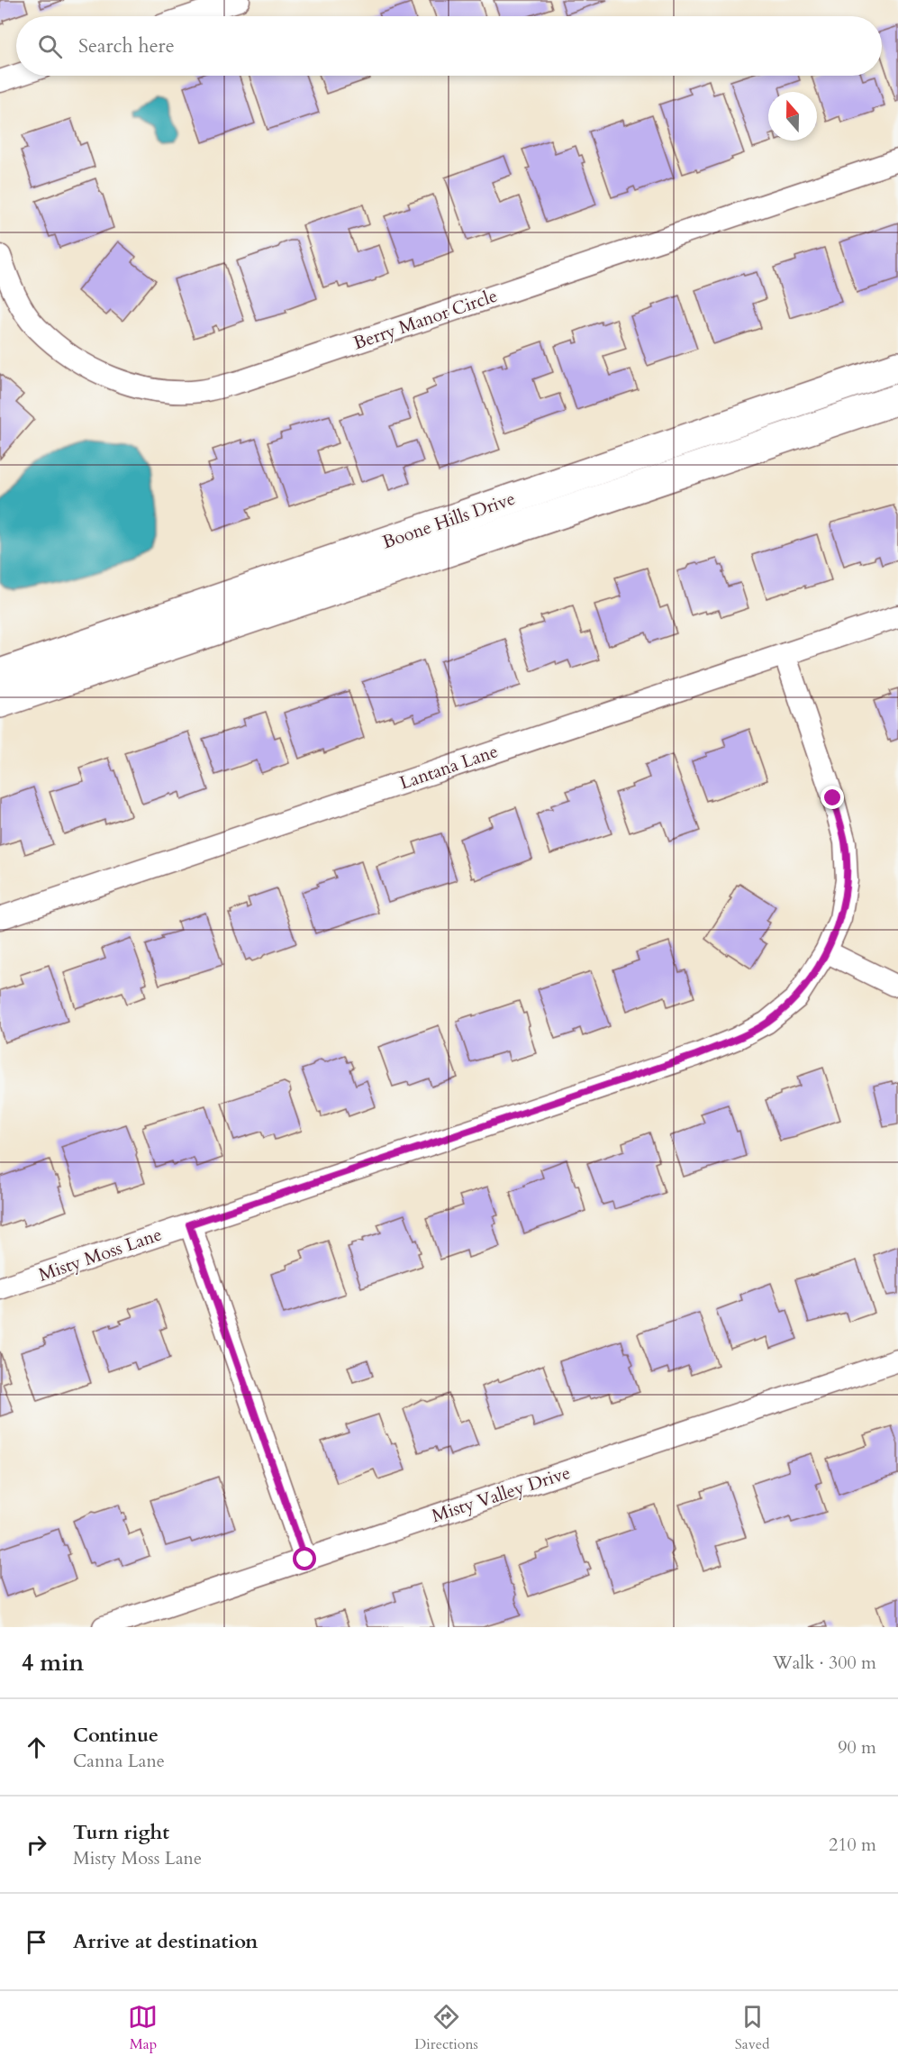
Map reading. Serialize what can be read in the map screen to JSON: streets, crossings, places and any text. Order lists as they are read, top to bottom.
{
  "streets": {
    "street": [
      "Berry Manor Circle",
      "Boone Hills Drive",
      "Lantana Lane",
      "Misty Moss Lane",
      "Misty Valley Drive"
    ]
  },
  "crossings": [
    ["Lantana Lane", "Misty Moss Lane"]
  ],
  "north": "top",
  "page": {
    "search": "Search here",
    "heading": ["4 min", "Walk · 300 m"],
    "list": [
      ["Continue", "Canna Lane", "90 m"],
      ["Turn right", "Misty Moss Lane", "210 m"],
      "Arrive at destination"
    ],
    "nav": ["Map", "Directions", "Saved"]
  }
}
